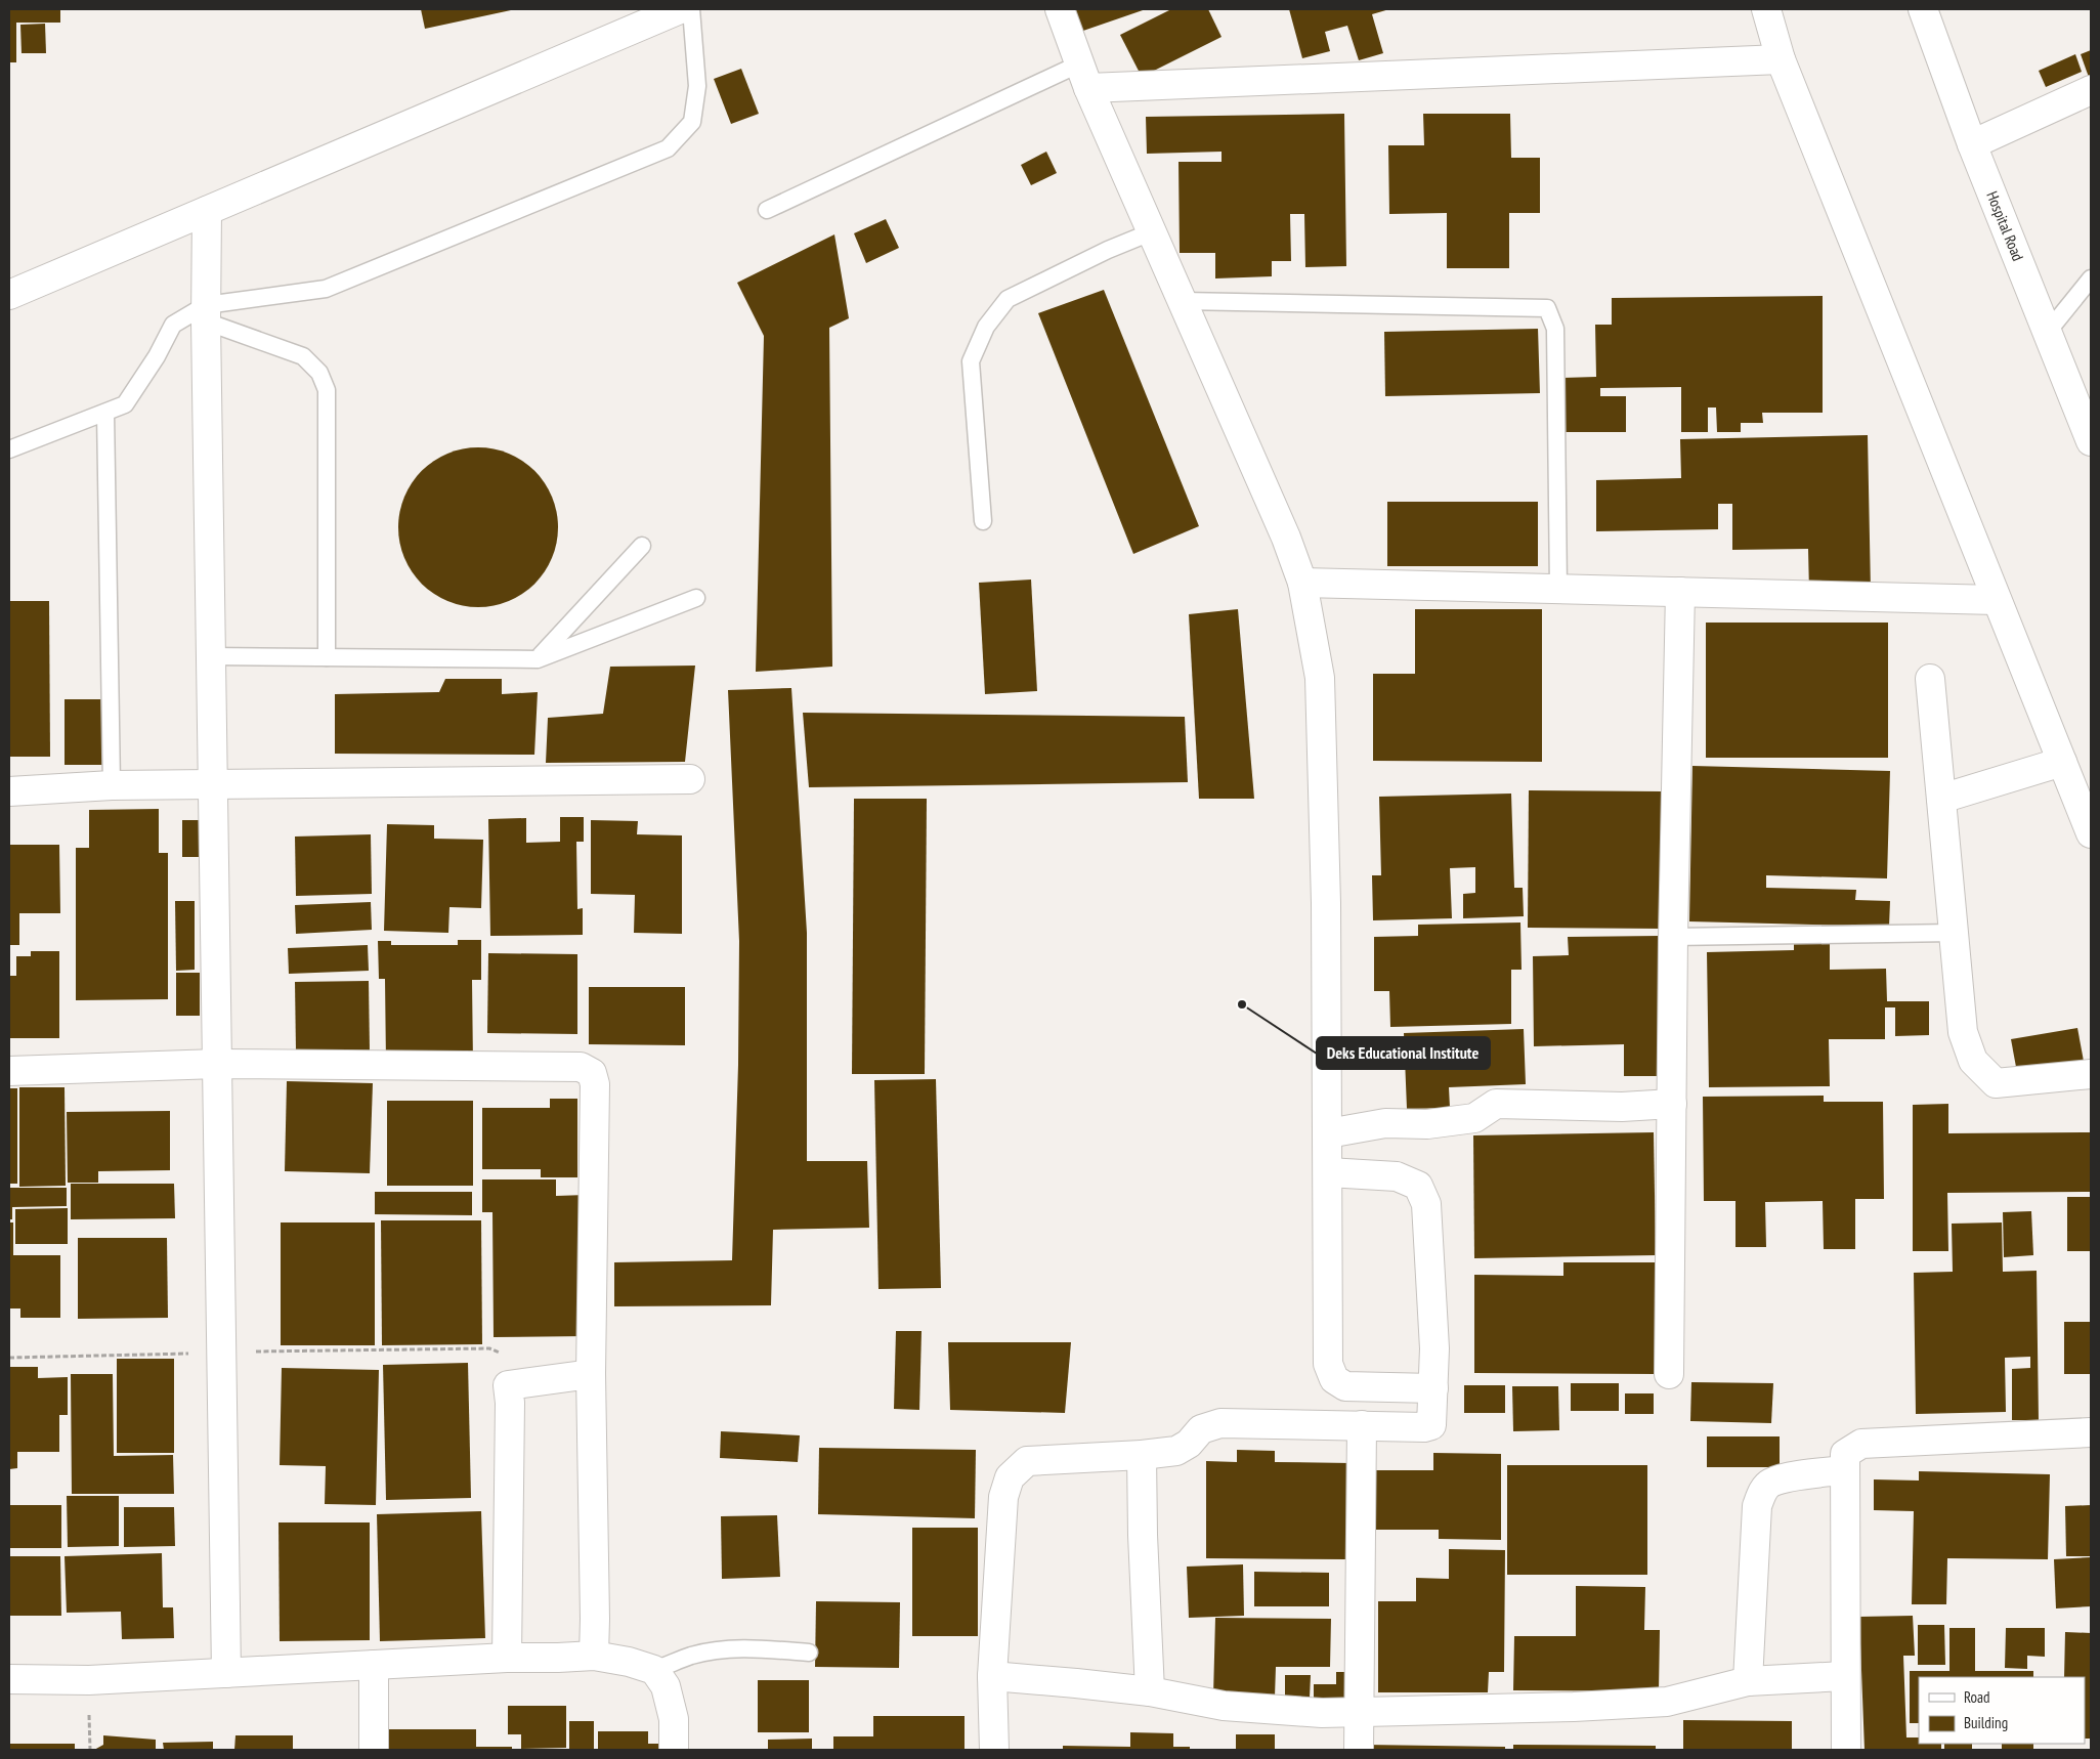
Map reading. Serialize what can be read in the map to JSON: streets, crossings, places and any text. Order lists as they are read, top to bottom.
{
  "streets": {
    "street": ["Hospital Road"]
  },
  "places": ["Deks Educational Institute"],
  "legend": ["Road", "Building"]
}
